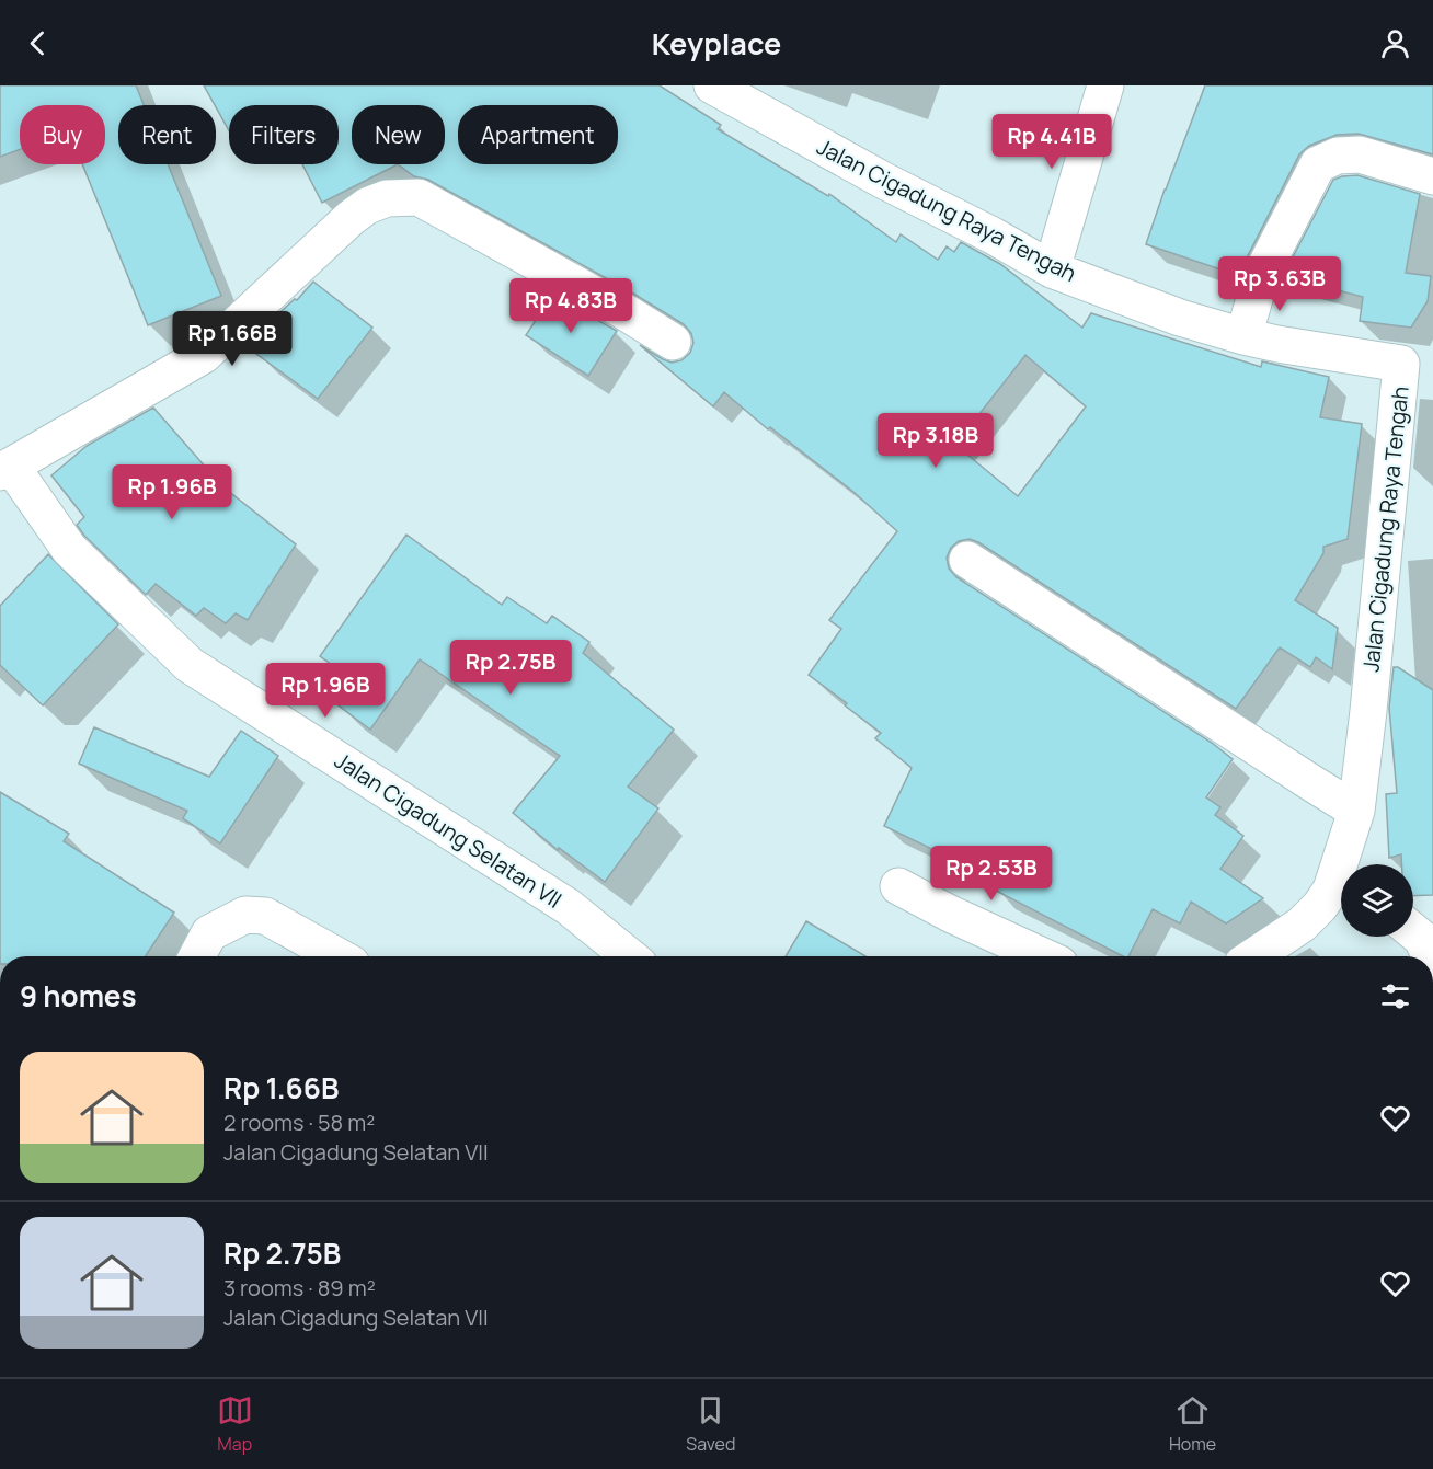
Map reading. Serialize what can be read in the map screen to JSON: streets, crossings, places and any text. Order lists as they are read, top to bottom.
{
  "streets": {
    "street": ["Jalan Cigadung Raya Tengah", "Jalan Cigadung Selatan VII"]
  },
  "page": {
    "header": "Keyplace",
    "chip": [
      "Buy",
      "Rent",
      "Filters",
      "New",
      "Apartment"
    ],
    "price": [
      "Rp 4.41B",
      "Rp 3.63B",
      "Rp 4.83B",
      "Rp 1.66B",
      "Rp 3.18B",
      "Rp 1.96B",
      "Rp 2.75B",
      "Rp 1.96B",
      "Rp 2.53B"
    ],
    "heading": "9 homes",
    "list": [
      {
        "name": "Rp 1.66B",
        "note": "2 rooms · 58 m² · Jalan Cigadung Selatan VII"
      },
      {
        "name": "Rp 2.75B",
        "note": "3 rooms · 89 m² · Jalan Cigadung Selatan VII"
      }
    ],
    "tabs": ["Map", "Saved", "Home"]
  }
}
